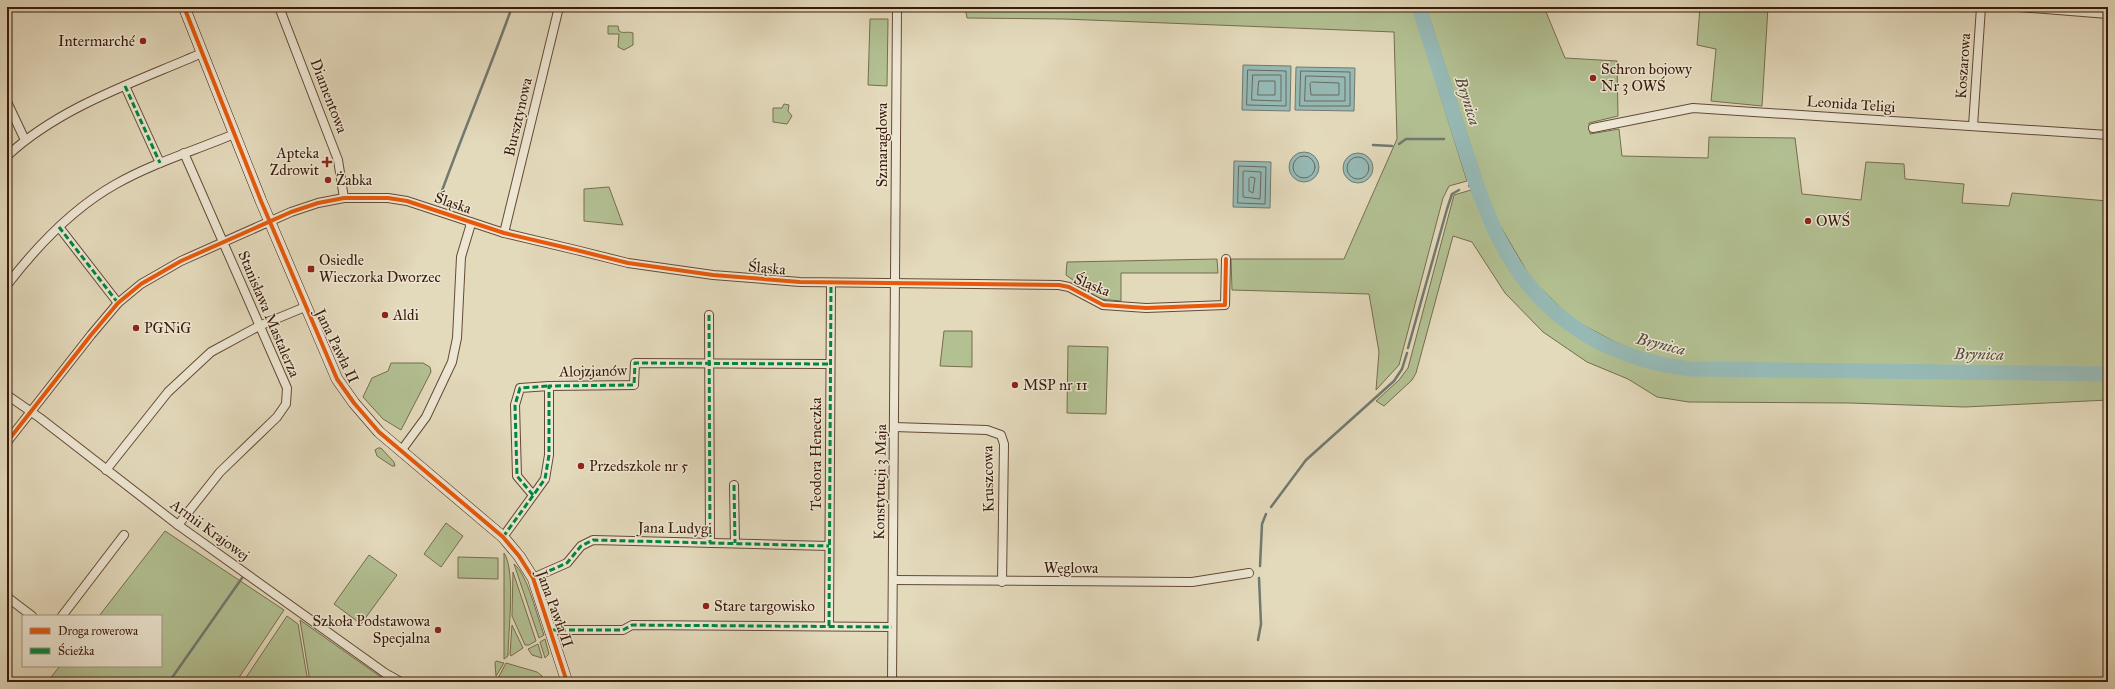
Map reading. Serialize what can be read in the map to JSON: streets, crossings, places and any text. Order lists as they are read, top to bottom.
{
  "streets": {
    "street": [
      "Koszarowa",
      "Diamentowa",
      "Leonida Teligi",
      "Bursztynowa",
      "Szmaragdowa",
      "Śląska",
      "Stanisława Mastalerza",
      "Jana Pawła II",
      "Alojzjanów",
      "Teodora Heneczka",
      "Kruszcowa",
      "Konstytucji 3 Maja",
      "Jana Ludygi",
      "Armii Krajowej",
      "Węglowa"
    ]
  },
  "crossings": [
    ["Koszarowa", "Leonida Teligi"],
    ["Diamentowa", "Śląska"],
    ["Bursztynowa", "Śląska"],
    ["Szmaragdowa", "Śląska"],
    ["Szmaragdowa", "Konstytucji 3 Maja"],
    ["Śląska", "Stanisława Mastalerza"],
    ["Śląska", "Jana Pawła II"],
    ["Śląska", "Teodora Heneczka"],
    ["Śląska", "Konstytucji 3 Maja"],
    ["Śląska", "Armii Krajowej"],
    ["Stanisława Mastalerza", "Armii Krajowej"],
    ["Jana Pawła II", "Alojzjanów"],
    ["Jana Pawła II", "Jana Ludygi"],
    ["Alojzjanów", "Teodora Heneczka"],
    ["Teodora Heneczka", "Jana Ludygi"],
    ["Kruszcowa", "Konstytucji 3 Maja"],
    ["Kruszcowa", "Węglowa"],
    ["Konstytucji 3 Maja", "Węglowa"]
  ],
  "water": ["Brynica"],
  "places": {
    "other": [
      "Intermarché",
      "Schron bojowy Nr 3 OWŚ",
      "Żabka",
      "OWŚ",
      "Aldi",
      "PGNiG",
      "MSP nr 11",
      "Przedszkole nr 5",
      "Stare targowisko",
      "Szkoła Podstawowa Specjalna"
    ],
    "health": ["Apteka Zdrowit"],
    "transit": ["Osiedle Wieczorka Dworzec"]
  },
  "legend": ["Droga rowerowa", "Ścieżka"]
}
